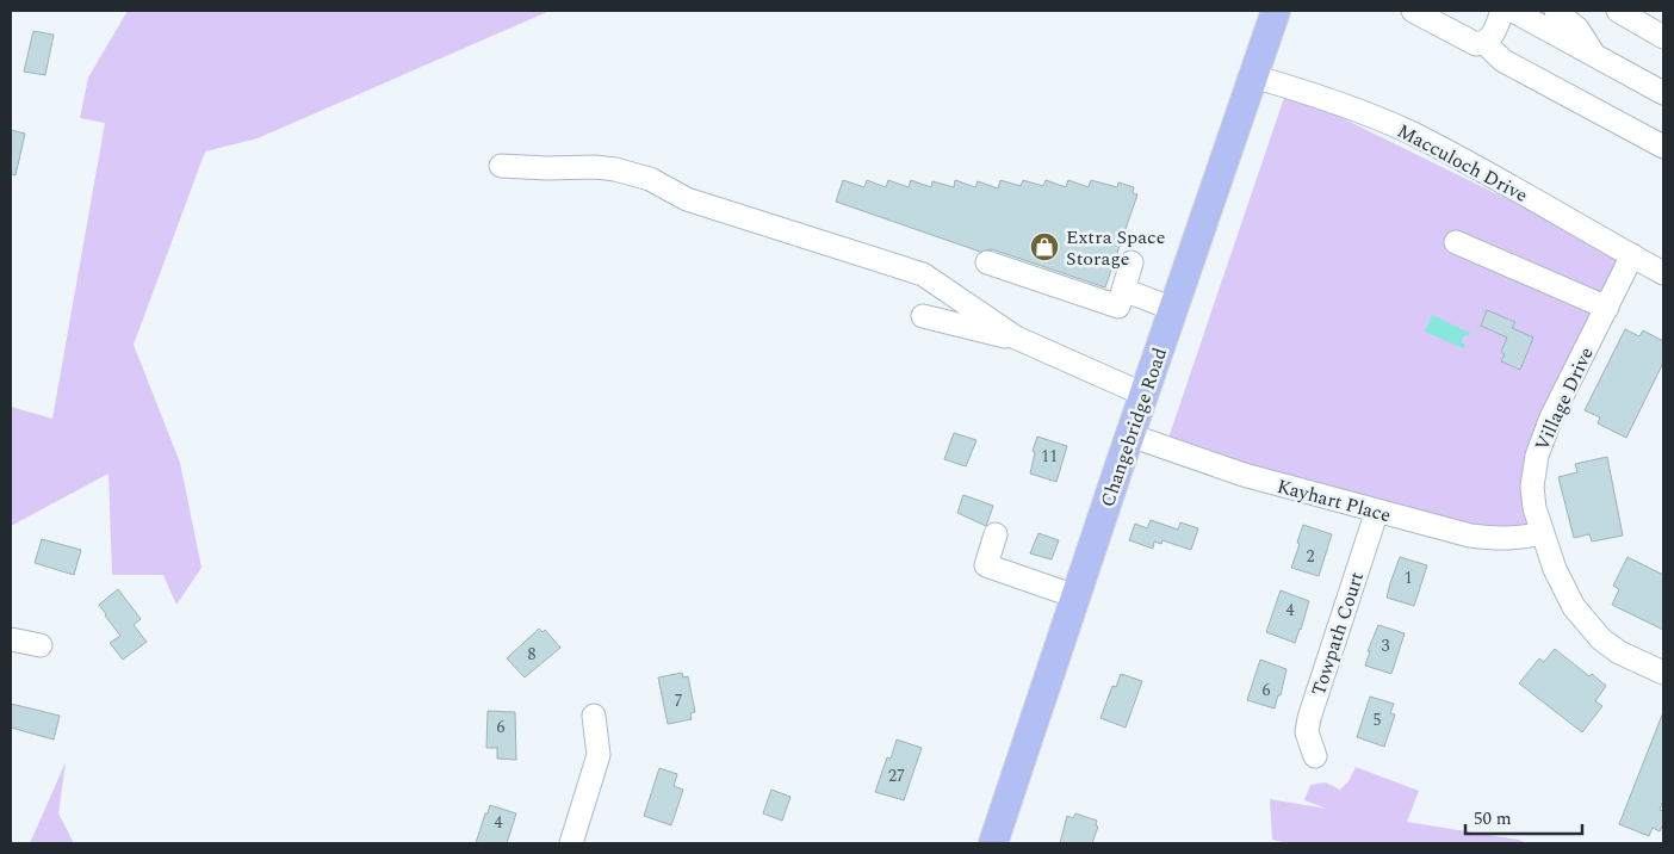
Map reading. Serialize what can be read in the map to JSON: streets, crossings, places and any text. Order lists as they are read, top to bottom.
{
  "streets": {
    "main road": ["Changebridge Road"],
    "street": [
      "Macculoch Drive",
      "Village Drive",
      "Kayhart Place",
      "Towpath Court"
    ]
  },
  "crossings": [
    ["Macculoch Drive", "Village Drive"],
    ["Macculoch Drive", "Changebridge Road"],
    ["Village Drive", "Kayhart Place"],
    ["Changebridge Road", "Kayhart Place"],
    ["Kayhart Place", "Towpath Court"]
  ],
  "places": {
    "shop": ["Extra Space Storage"]
  },
  "house_numbers": [
    "11",
    "2",
    "1",
    "4",
    "3",
    "8",
    "6",
    "7",
    "5",
    "6",
    "27",
    "4"
  ],
  "scale_bar": "50 m"
}
